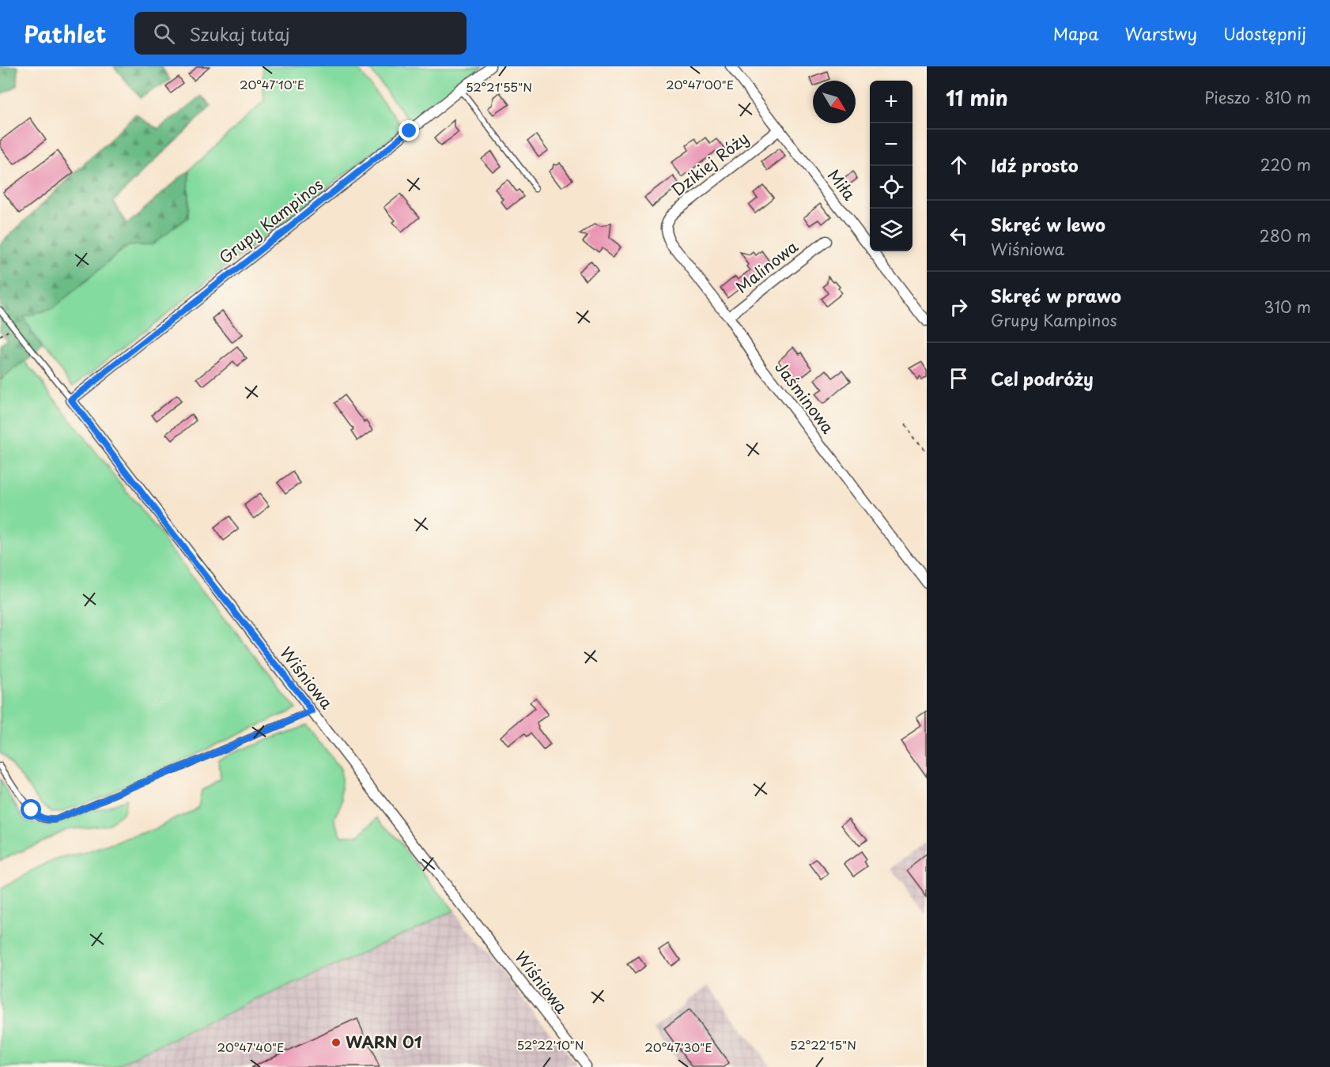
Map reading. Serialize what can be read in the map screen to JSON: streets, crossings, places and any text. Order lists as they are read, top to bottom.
{
  "streets": {
    "street": [
      "Dzikiej Róży",
      "Miła",
      "Grupy Kampinos",
      "Malinowa",
      "Jaśminowa",
      "Wiśniowa"
    ]
  },
  "crossings": [
    ["Dzikiej Róży", "Miła"],
    ["Dzikiej Róży", "Jaśminowa"],
    ["Grupy Kampinos", "Wiśniowa"],
    ["Malinowa", "Jaśminowa"]
  ],
  "places": ["WARN 01"],
  "north": "bottom right",
  "page": {
    "header": "Pathlet",
    "search": "Szukaj tutaj",
    "nav": ["Mapa", "Warstwy", "Udostępnij"],
    "heading": ["11 min", "Pieszo · 810 m"],
    "map_buttons": ["+", "−"],
    "list": [
      ["Idź prosto", "220 m"],
      ["Skręć w lewo", "Wiśniowa", "280 m"],
      ["Skręć w prawo", "Grupy Kampinos", "310 m"],
      "Cel podróży"
    ]
  },
  "coordinates": [
    "20°47'10\"E",
    "20°47'00\"E",
    "52°21'55\"N",
    "52°22'10\"N",
    "52°22'15\"N",
    "20°47'40\"E",
    "20°47'30\"E"
  ]
}
